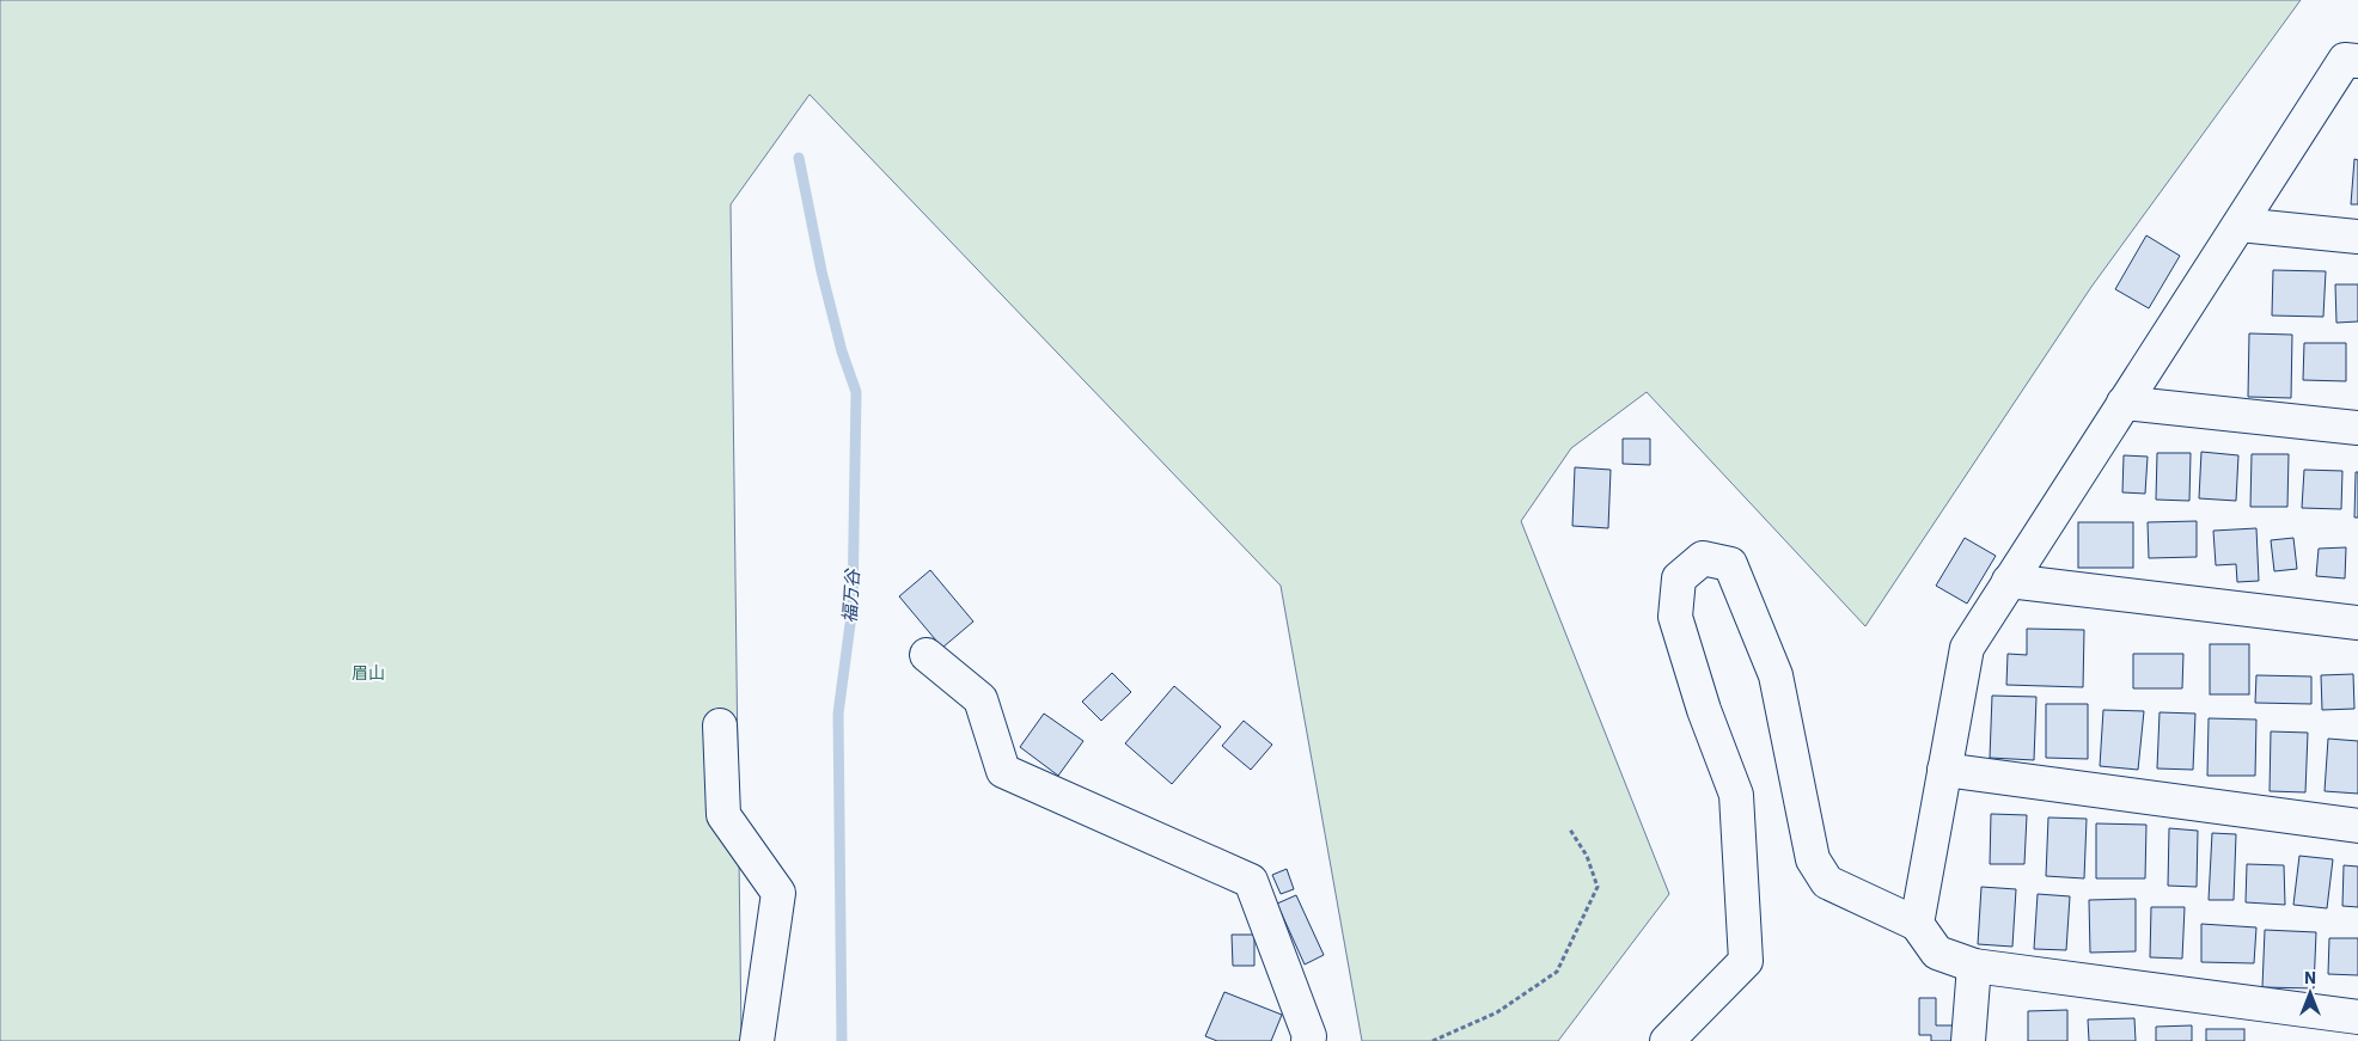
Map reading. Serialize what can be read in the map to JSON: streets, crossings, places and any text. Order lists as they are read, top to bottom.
{
  "water": ["福万谷"],
  "parks": ["眉山"],
  "north": "top"
}
